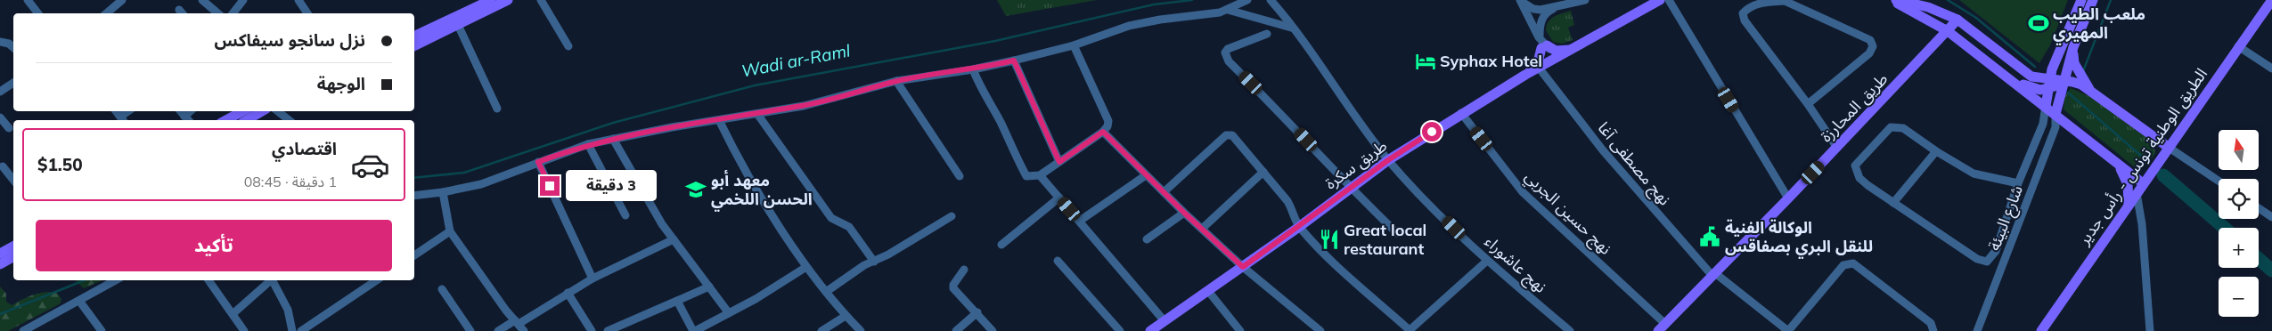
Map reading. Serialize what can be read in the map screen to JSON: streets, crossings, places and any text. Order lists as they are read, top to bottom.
{
  "streets": {
    "main road": ["طريق المحارزة", "الطريق الوطنية تونس - رأس جدير", "طريق سكرة"],
    "street": [
      "نهج مصطفى آغا",
      "نهج حسين الجربي",
      "شارع البيئة",
      "نهج عاشوراء"
    ]
  },
  "crossings": [
    ["طريق المحارزة", "نهج مصطفى آغا"],
    ["طريق المحارزة", "نهج حسين الجربي"],
    ["نهج مصطفى آغا", "طريق سكرة"],
    ["طريق سكرة", "نهج حسين الجربي"],
    ["طريق سكرة", "نهج عاشوراء"]
  ],
  "water": ["Wadi ar-Raml"],
  "places": {
    "sports": ["ملعب الطيب المهيري"],
    "hotel": ["Syphax Hotel"],
    "school or university": ["معهد أبو الحسن اللخمي"],
    "public building": ["الوكالة الفنية للنقل البري بصفاقس"],
    "restaurant": ["Great local restaurant"]
  },
  "north": "top",
  "page": {
    "banner": ["نزل سانجو سيفاكس", "الوجهة"],
    "list": [
      {
        "name": "اقتصادي",
        "note": "1 دقيقة · 08:45",
        "value": "$1.50"
      }
    ],
    "map_buttons": ["+", "−"],
    "bubble": "3 دقيقة",
    "buttons": "تأكيد"
  }
}
